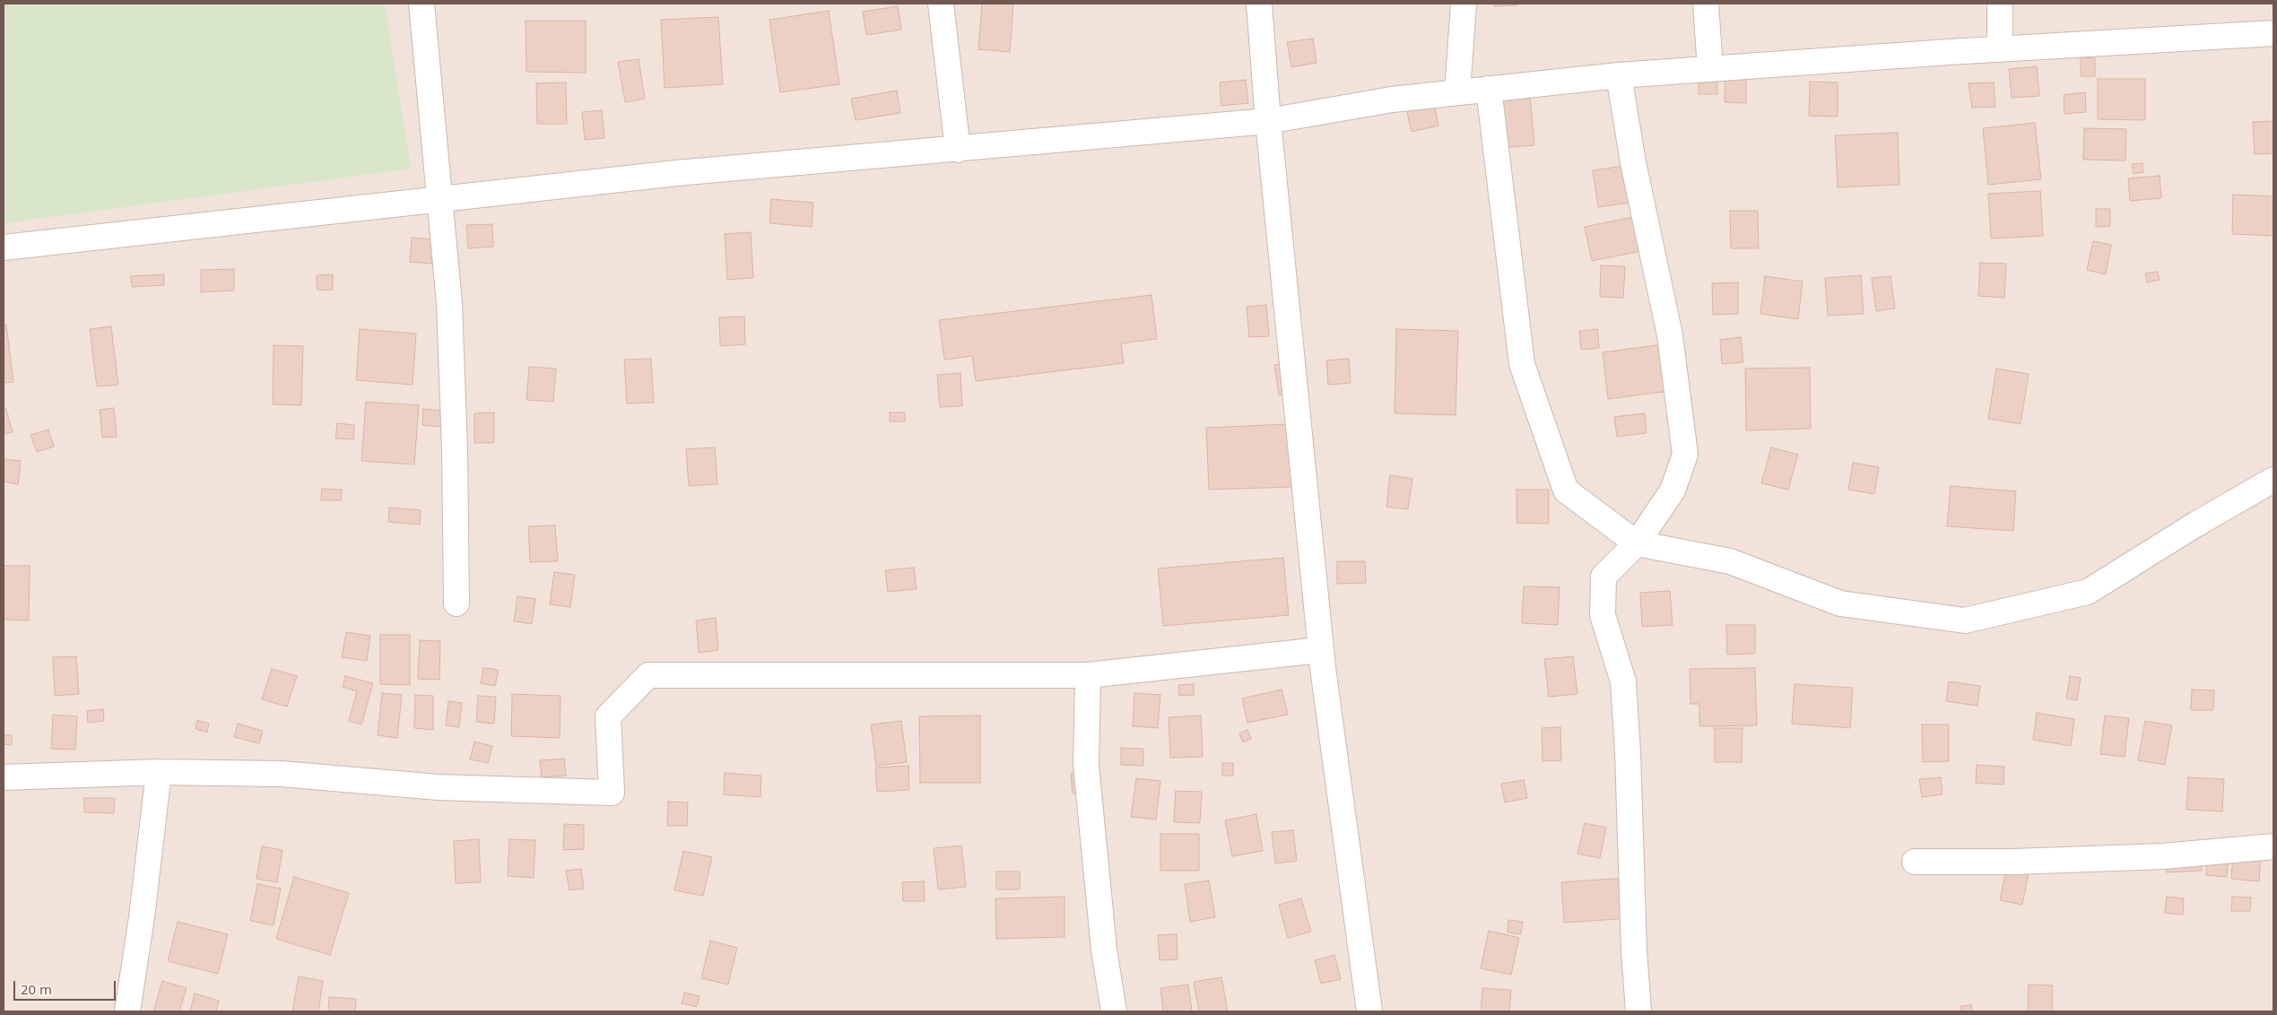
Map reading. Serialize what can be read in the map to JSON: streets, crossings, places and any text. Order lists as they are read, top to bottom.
{
  "scale_bar": "20 m"
}
